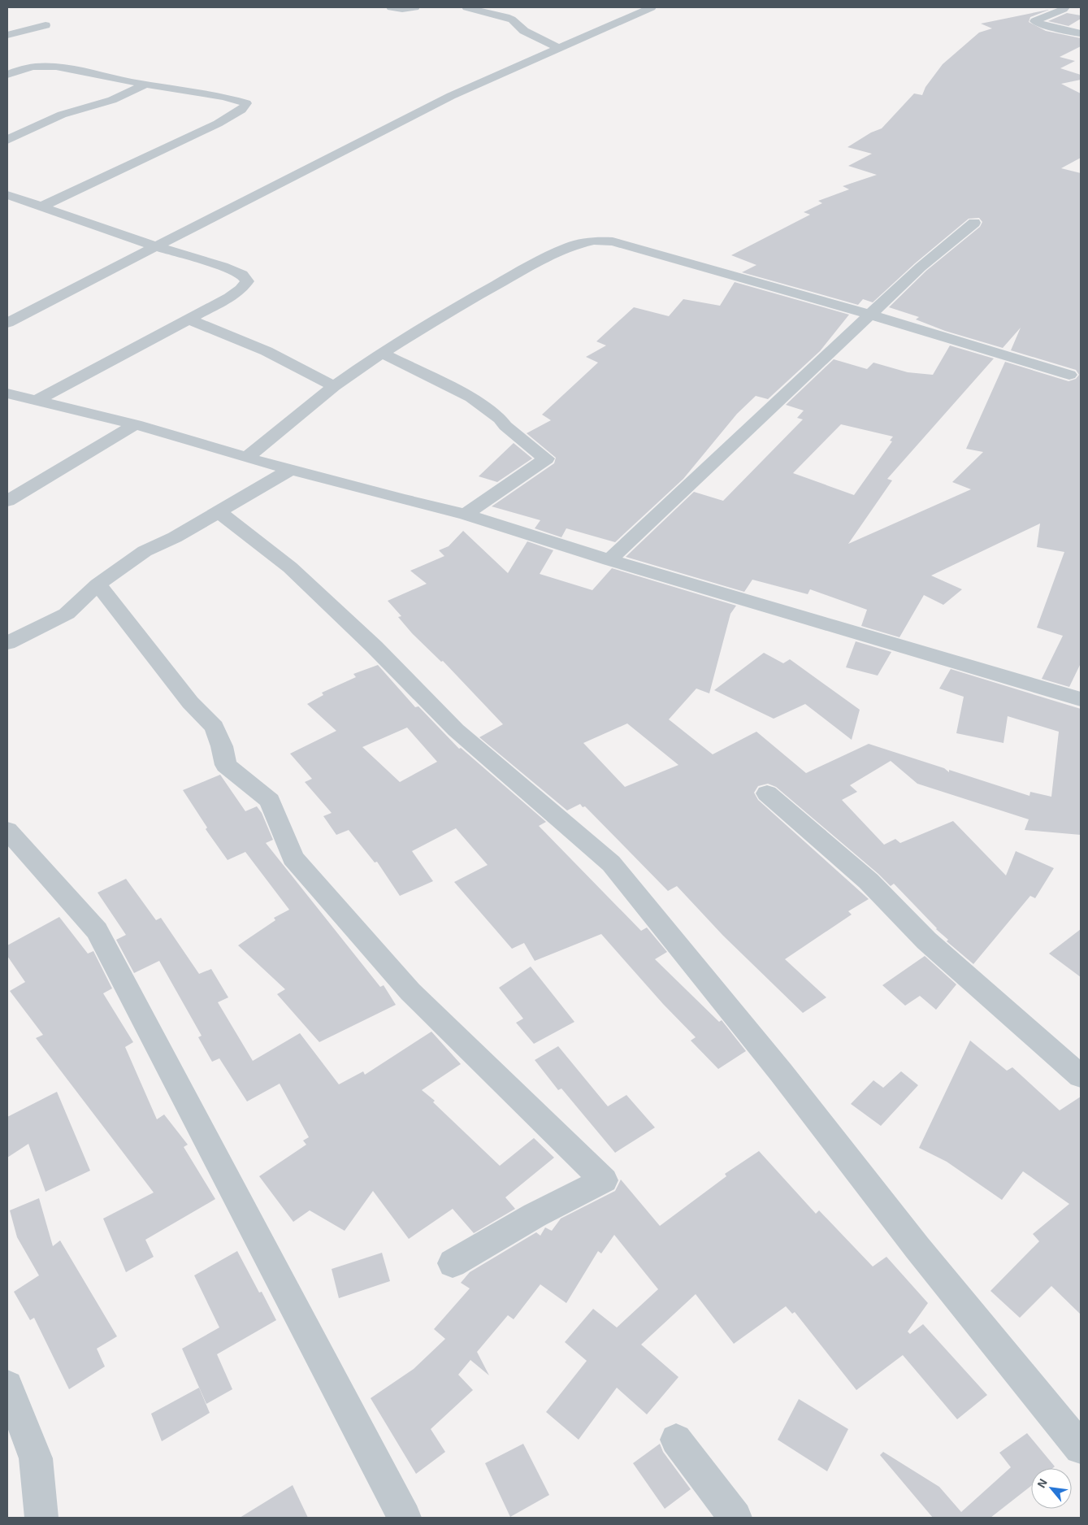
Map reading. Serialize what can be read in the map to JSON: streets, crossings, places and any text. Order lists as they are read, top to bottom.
{
  "north": "top left"
}
